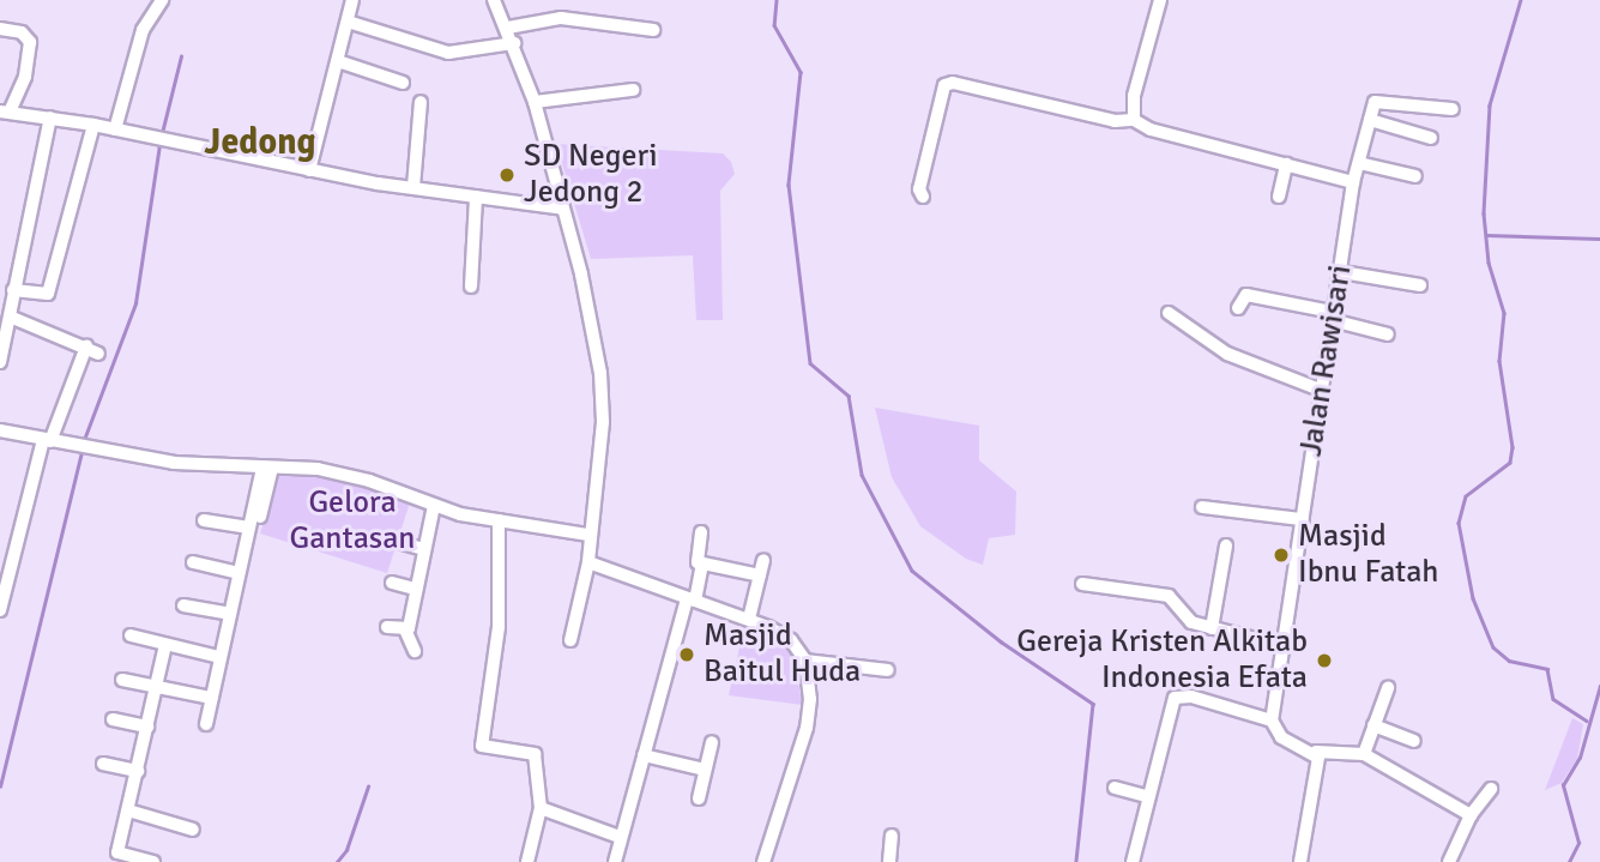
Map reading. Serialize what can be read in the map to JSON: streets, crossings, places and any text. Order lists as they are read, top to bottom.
{
  "streets": {
    "street": ["Jalan Rawisari"]
  },
  "districts": ["Jedong"],
  "parks": ["Gelora Gantasan"],
  "places": [
    "SD Negeri Jedong 2",
    "Masjid Ibnu Fatah",
    "Masjid Baitul Huda",
    "Gereja Kristen Alkitab Indonesia Efata"
  ]
}
